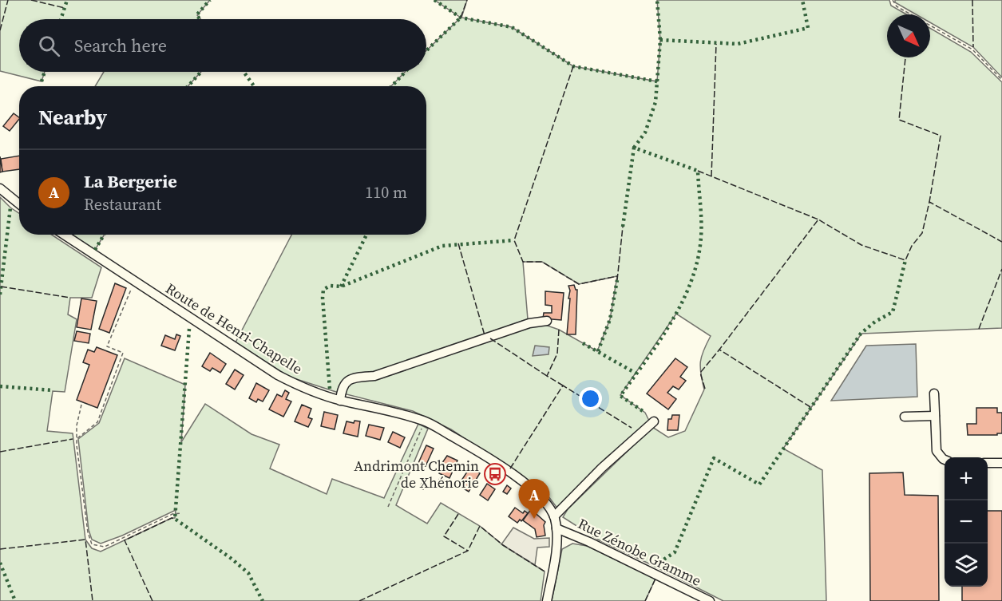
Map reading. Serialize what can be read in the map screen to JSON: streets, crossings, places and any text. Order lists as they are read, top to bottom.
{
  "streets": {
    "street": ["Route de Henri-Chapelle", "Rue Zénobe Gramme"]
  },
  "crossings": [
    ["Route de Henri-Chapelle", "Rue Zénobe Gramme"]
  ],
  "places": {
    "bus stop": ["Andrimont Chemin de Xhénorie"]
  },
  "north": "bottom right",
  "page": {
    "search": "Search here",
    "heading": "Nearby",
    "list": [
      {
        "mark": "A",
        "name": "La Bergerie",
        "note": "Restaurant",
        "value": "110 m"
      }
    ],
    "map_buttons": ["+", "−"],
    "pins": "A"
  }
}
